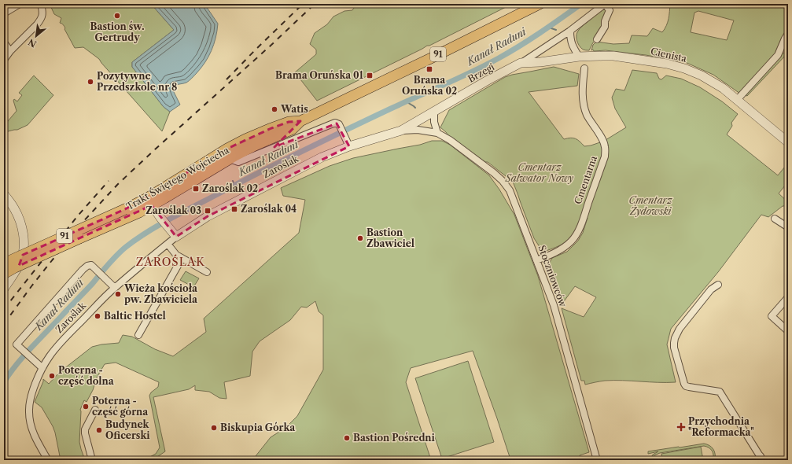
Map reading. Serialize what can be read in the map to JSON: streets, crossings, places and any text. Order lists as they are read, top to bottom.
{
  "streets": {
    "main road": ["91", "Trakt Świętego Wojciecha"],
    "street": [
      "Cienista",
      "Brzegi",
      "Zaroślak",
      "Cmentarna",
      "Stoczniowców"
    ]
  },
  "crossings": [
    ["Cienista", "Brzegi"],
    ["Brzegi", "Zaroślak"],
    ["Brzegi", "Stoczniowców"],
    ["Zaroślak", "Trakt Świętego Wojciecha"],
    ["Zaroślak", "Stoczniowców"],
    ["Cmentarna", "Stoczniowców"]
  ],
  "districts": ["ZAROŚLAK"],
  "water": ["Kanał Raduni"],
  "parks": ["Cmentarz Salwator Nowy", "Cmentarz Żydowski"],
  "places": {
    "other": [
      "Bastion św. Gertrudy",
      "Pozytywne Przedszkole nr 8",
      "Watis",
      "Bastion Zbawiciel",
      "Wieża kościoła pw. Zbawiciela",
      "Baltic Hostel",
      "Poterna - część dolna",
      "Poterna - część górna",
      "Biskupia Górka",
      "Budynek Oficerski",
      "Bastion Pośredni"
    ],
    "transit": [
      "Brama Oruńska 02",
      "Brama Oruńska 01",
      "Zaroślak 02",
      "Zaroślak 04",
      "Zaroślak 03"
    ],
    "health": ["Przychodnia \"Reformacka\""]
  },
  "north": "bottom left"
}
